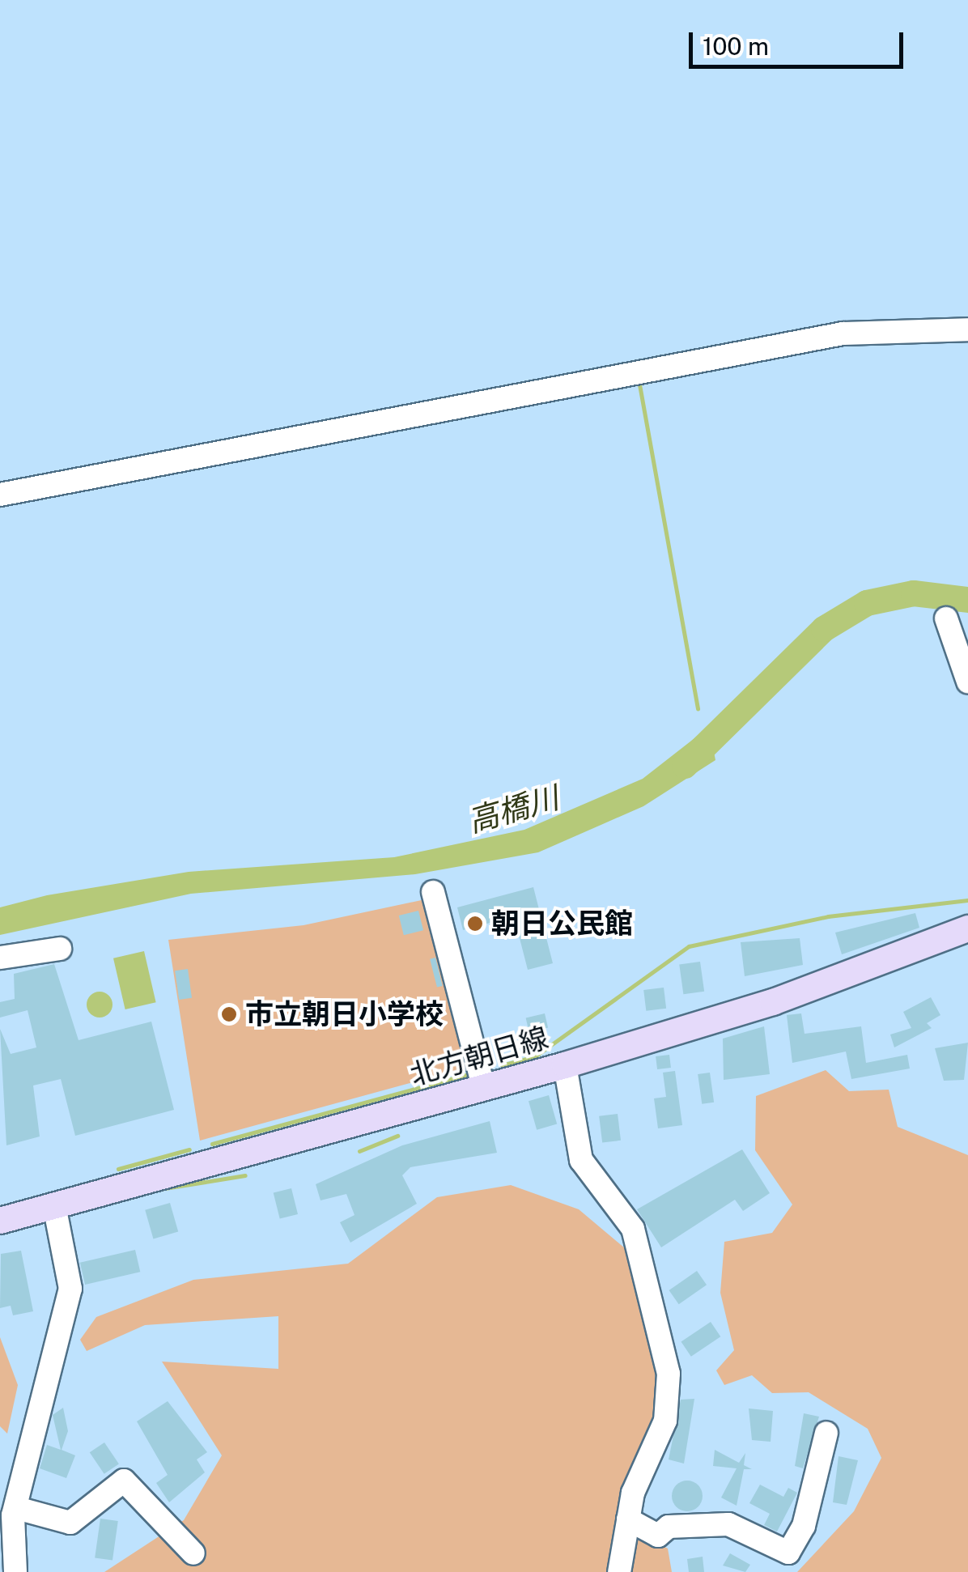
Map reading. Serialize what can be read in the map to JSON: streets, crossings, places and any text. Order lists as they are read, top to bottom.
{
  "streets": {
    "main road": ["北方朝日線"]
  },
  "water": ["高橋川"],
  "places": ["朝日公民館", "市立朝日小学校"],
  "scale_bar": "100 m"
}
